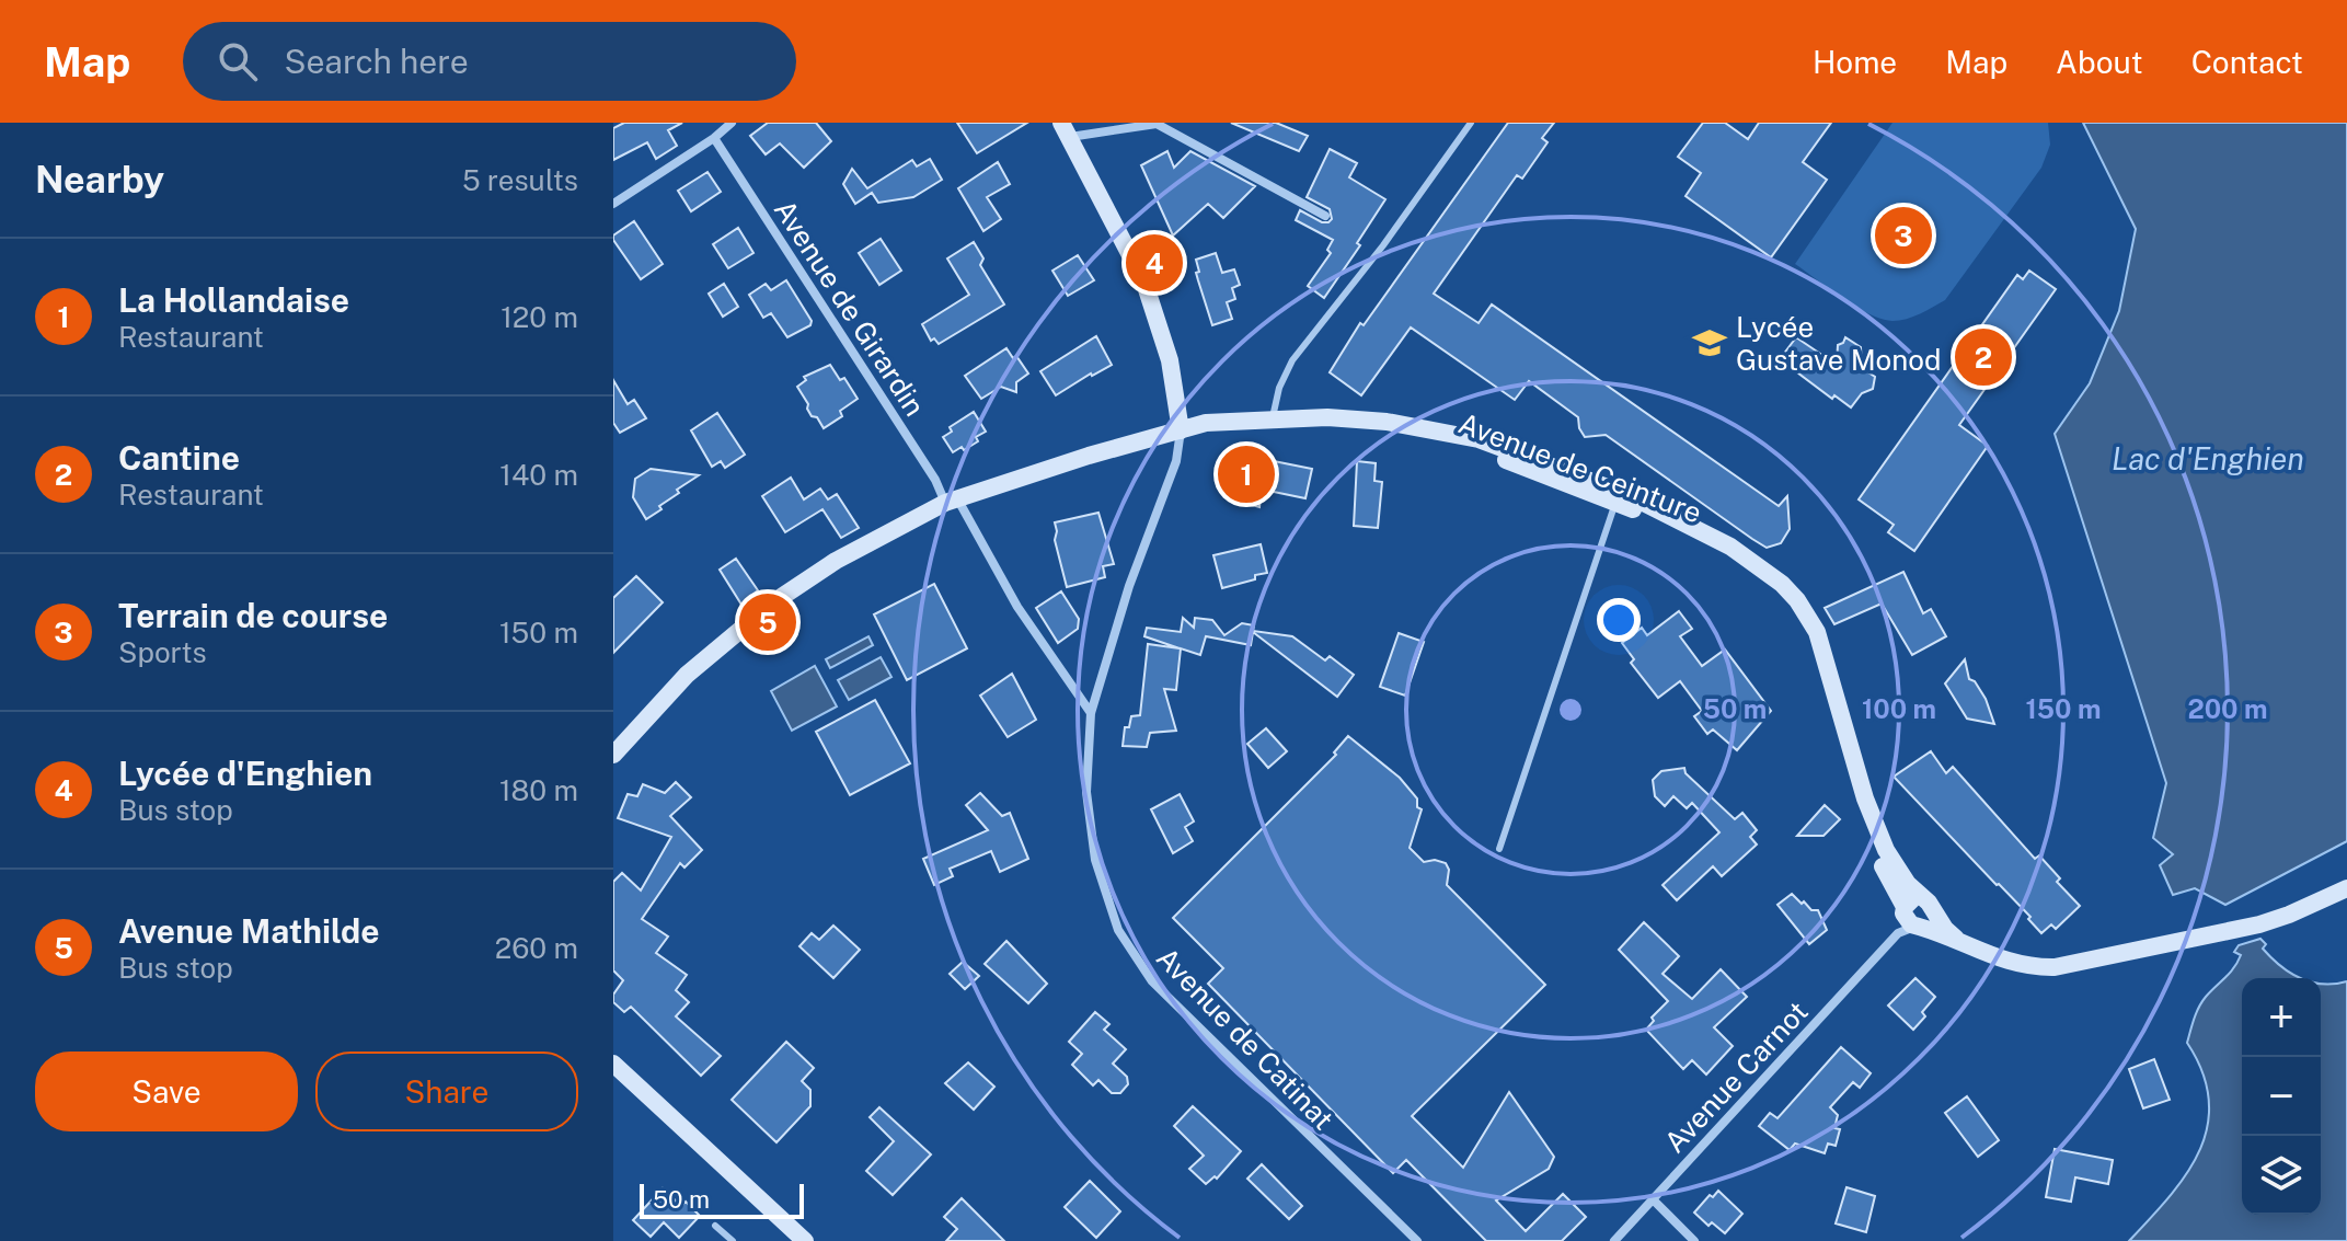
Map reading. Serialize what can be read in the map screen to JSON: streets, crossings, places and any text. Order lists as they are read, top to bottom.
{
  "streets": {
    "street": [
      "Avenue de Girardin",
      "Avenue de Ceinture",
      "Avenue de Catinat",
      "Avenue Carnot"
    ]
  },
  "crossings": [
    ["Avenue de Girardin", "Avenue de Ceinture"],
    ["Avenue de Girardin", "Avenue de Catinat"],
    ["Avenue de Ceinture", "Avenue de Catinat"],
    ["Avenue de Ceinture", "Avenue Carnot"]
  ],
  "water": ["Lac d'Enghien"],
  "places": {
    "school or university": ["Lycée Gustave Monod"]
  },
  "scale_bar": "50 m",
  "page": {
    "header": "Map",
    "search": "Search here",
    "nav": [
      "Home",
      "Map",
      "About",
      "Contact"
    ],
    "heading": ["Nearby", "5 results"],
    "pins": [
      "3",
      "4",
      "2",
      "1",
      "5"
    ],
    "list": [
      {
        "mark": "1",
        "name": "La Hollandaise",
        "note": "Restaurant",
        "value": "120 m"
      },
      {
        "mark": "2",
        "name": "Cantine",
        "note": "Restaurant",
        "value": "140 m"
      },
      {
        "mark": "3",
        "name": "Terrain de course",
        "note": "Sports",
        "value": "150 m"
      },
      {
        "mark": "4",
        "name": "Lycée d'Enghien",
        "note": "Bus stop",
        "value": "180 m"
      },
      {
        "mark": "5",
        "name": "Avenue Mathilde",
        "note": "Bus stop",
        "value": "260 m"
      }
    ],
    "map_buttons": ["+", "−"],
    "buttons": ["Save", "Share"],
    "scale": "50 m"
  },
  "rings": [
    "50 m",
    "100 m",
    "150 m",
    "200 m"
  ]
}
